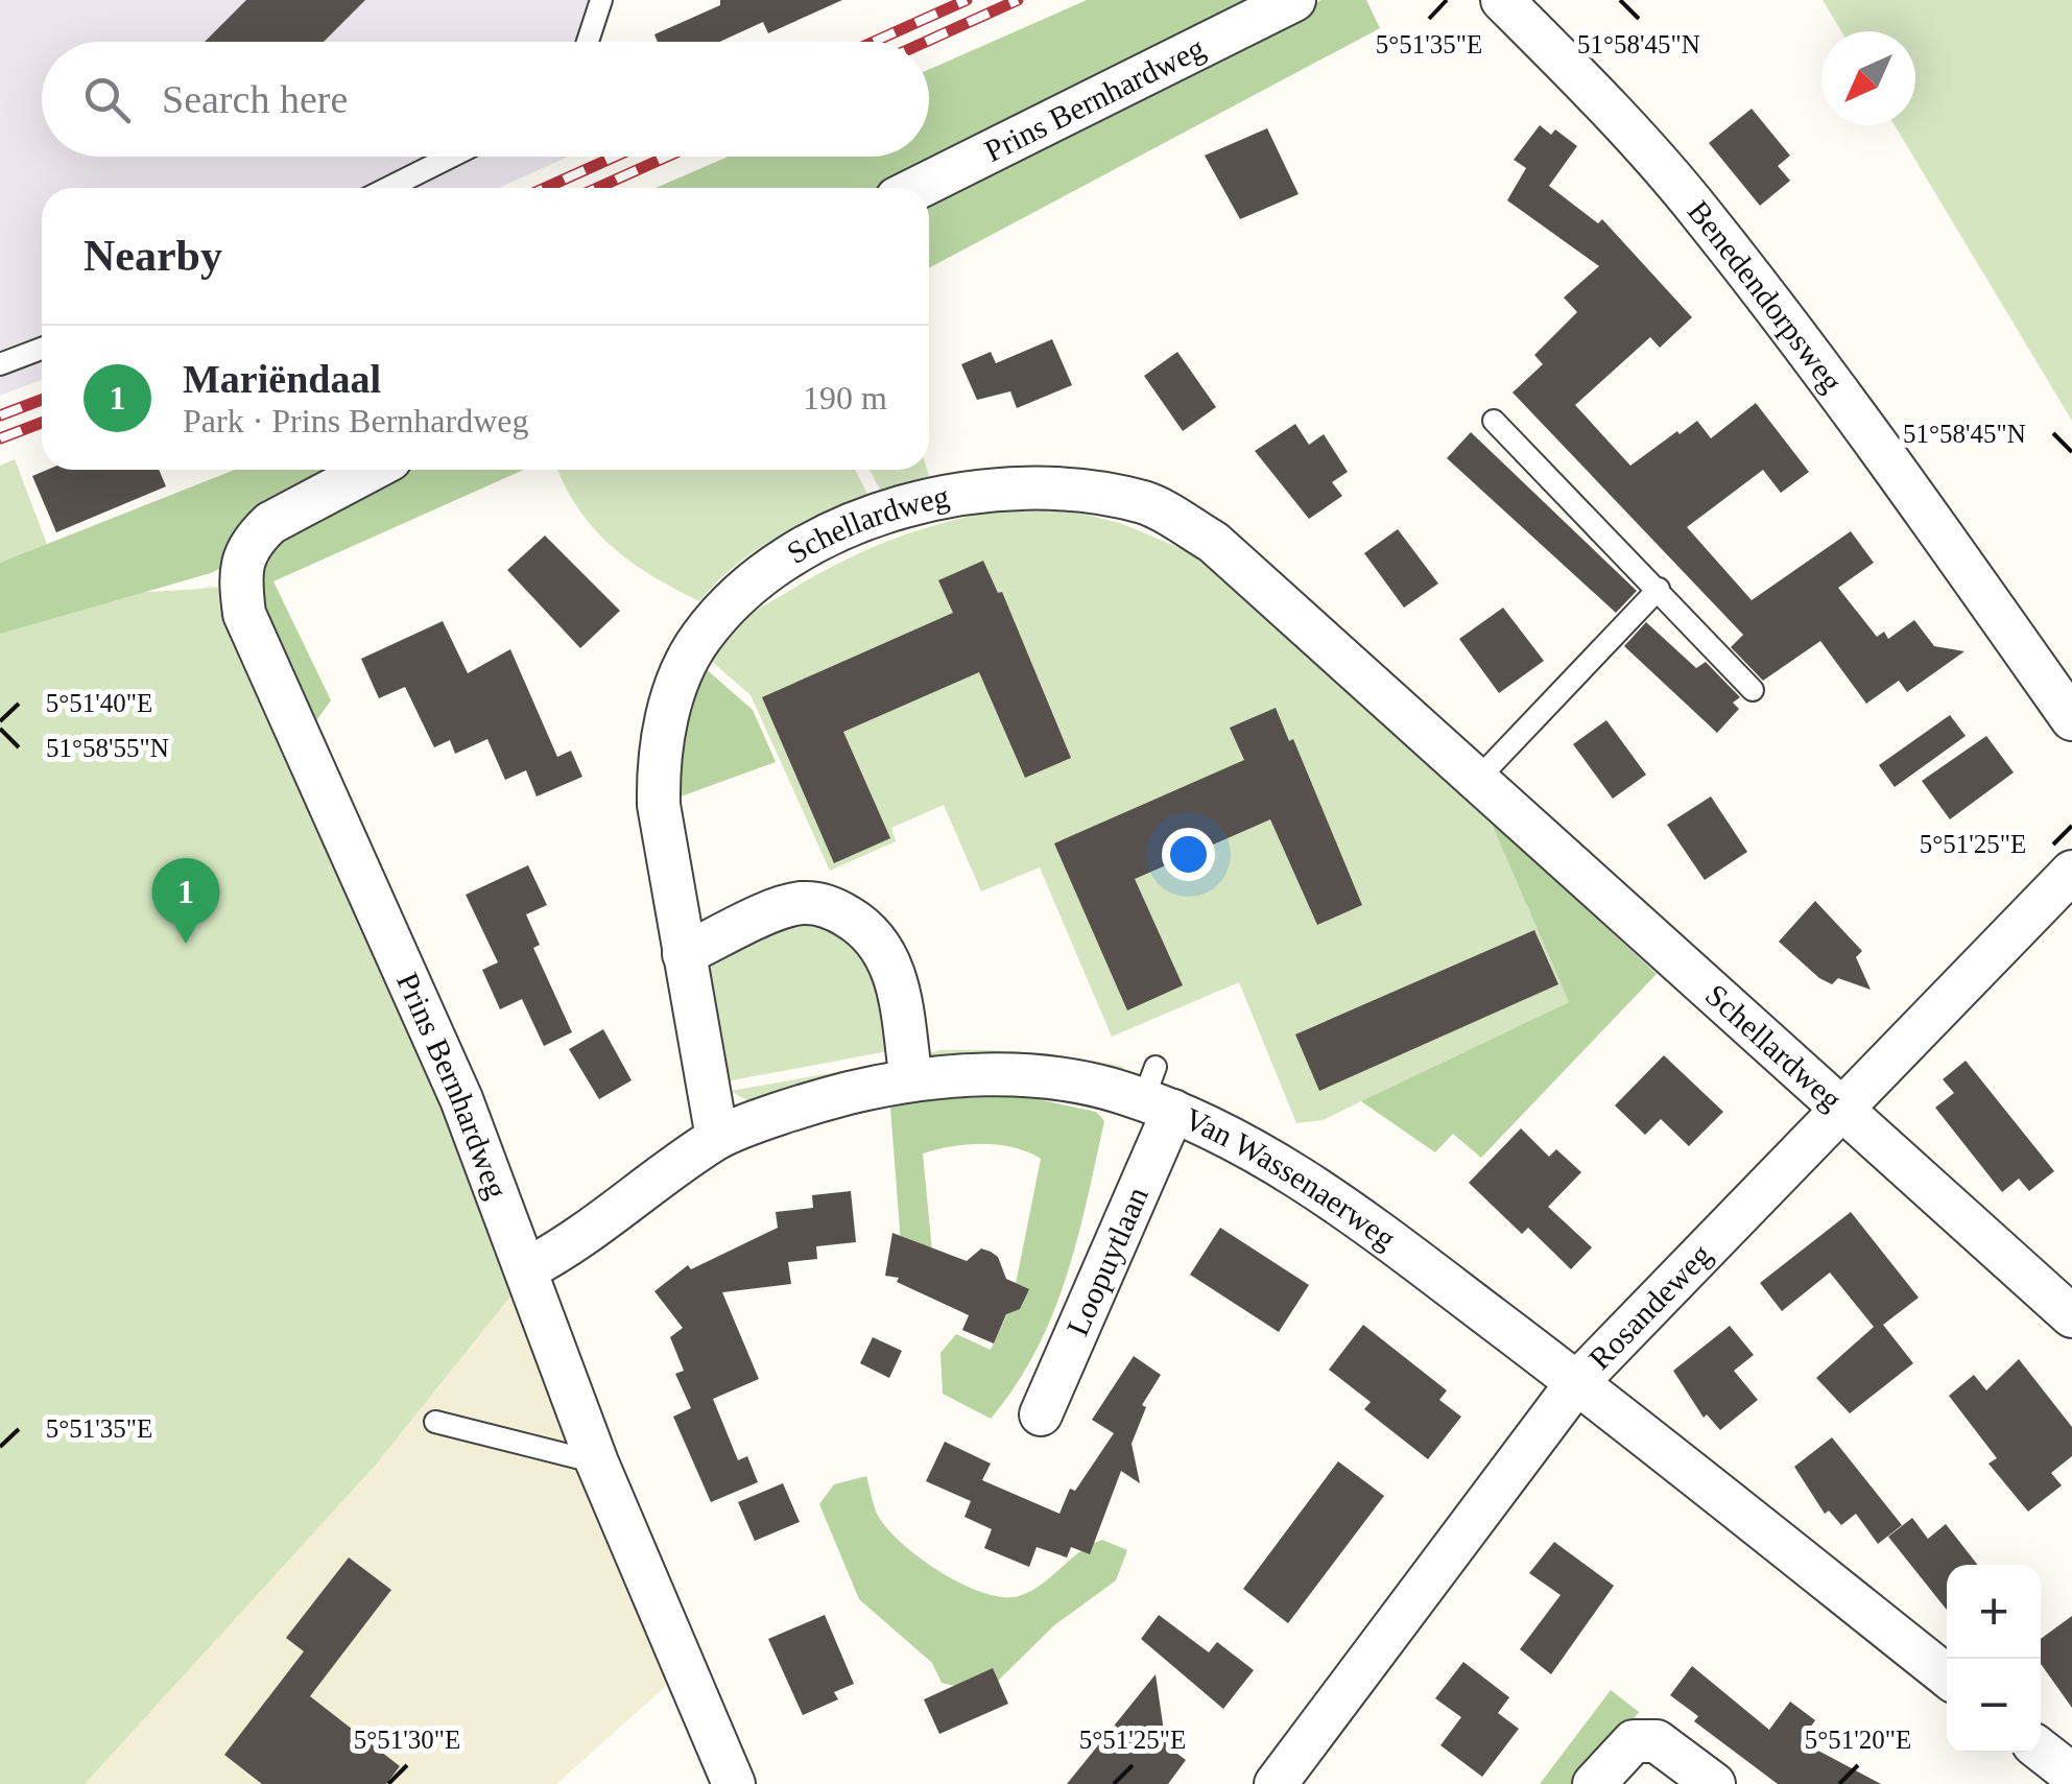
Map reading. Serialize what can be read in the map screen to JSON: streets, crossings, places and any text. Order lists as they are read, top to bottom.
{
  "streets": {
    "street": [
      "Prins Bernhardweg",
      "Benedendorpsweg",
      "Schellardweg",
      "Van Wassenaerweg",
      "Loopuytlaan",
      "Rosandeweg"
    ]
  },
  "crossings": [
    ["Prins Bernhardweg", "Van Wassenaerweg"],
    ["Schellardweg", "Van Wassenaerweg"],
    ["Schellardweg", "Rosandeweg"],
    ["Van Wassenaerweg", "Loopuytlaan"],
    ["Van Wassenaerweg", "Rosandeweg"]
  ],
  "north": "bottom left",
  "page": {
    "search": "Search here",
    "heading": "Nearby",
    "list": [
      {
        "mark": "1",
        "name": "Mariëndaal",
        "note": "Park · Prins Bernhardweg",
        "value": "190 m"
      }
    ],
    "pins": "1",
    "map_buttons": ["+", "−"]
  },
  "coordinates": [
    "5°51'35\"E",
    "51°58'45\"N",
    "5°51'40\"E",
    "51°58'55\"N",
    "5°51'25\"E",
    "5°51'30\"E",
    "5°51'20\"E"
  ]
}
